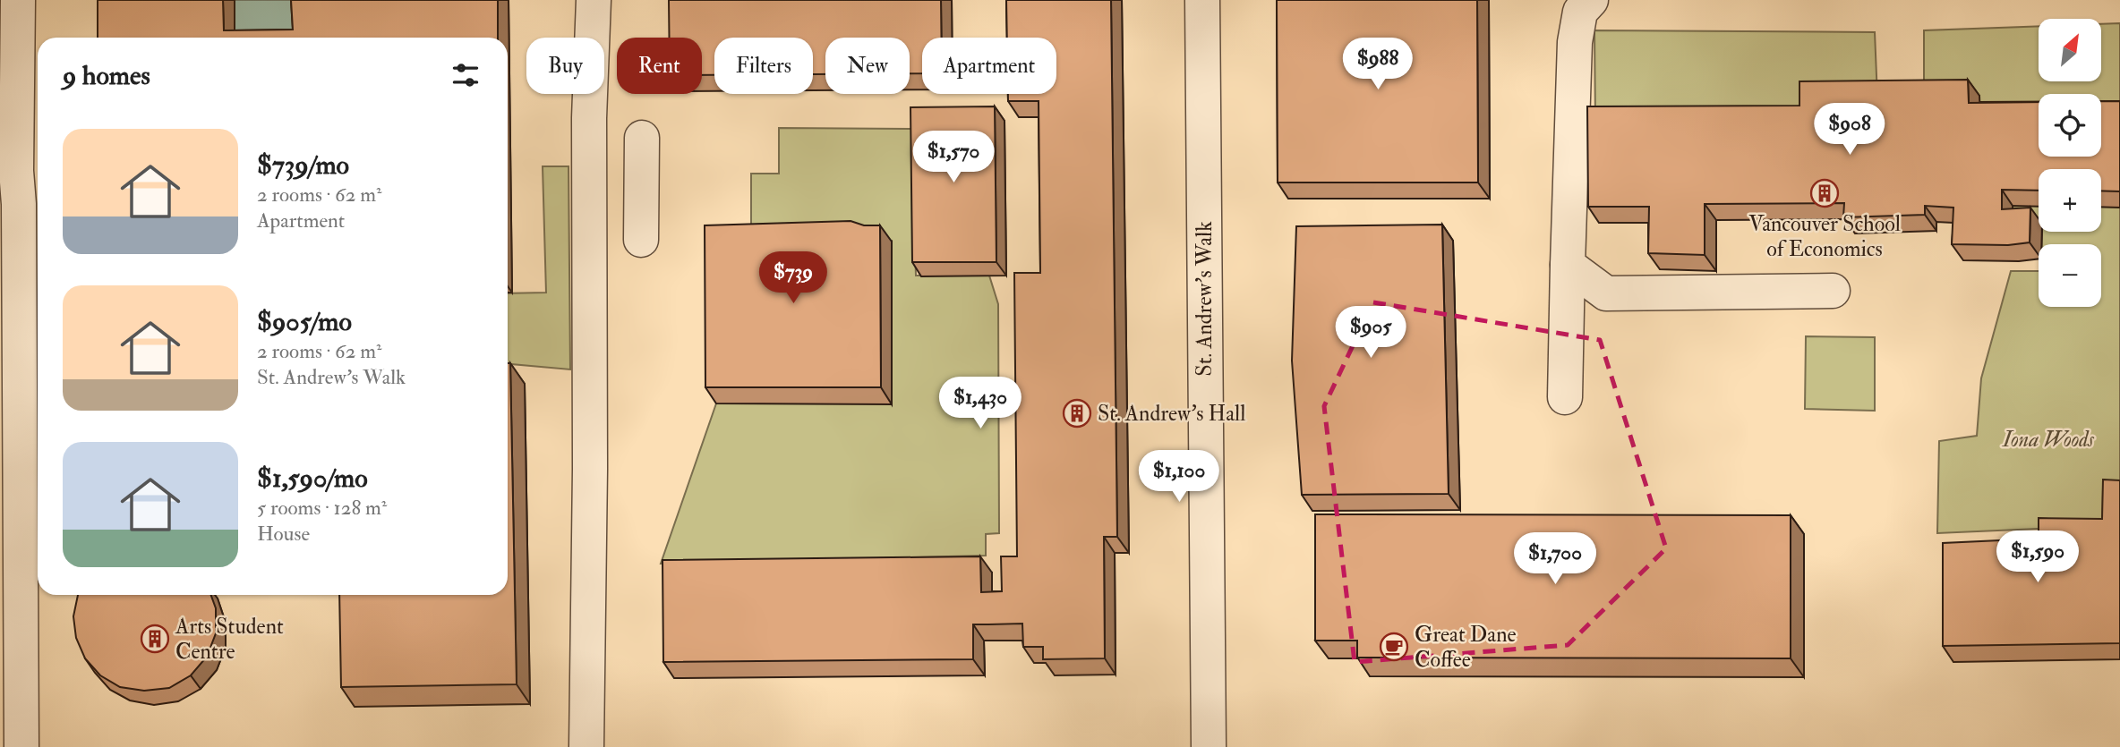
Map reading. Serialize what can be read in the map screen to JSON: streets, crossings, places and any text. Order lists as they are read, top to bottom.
{
  "streets": {
    "street": ["St. Andrew's Walk"]
  },
  "parks": ["Iona Woods"],
  "places": {
    "building": ["Vancouver School of Economics", "St. Andrew's Hall", "Arts Student Centre"],
    "cafe": ["Great Dane Coffee"]
  },
  "north": "top right",
  "page": {
    "map_buttons": ["+", "−"],
    "price": [
      "$988",
      "$908",
      "$1,570",
      "$739",
      "$905",
      "$1,430",
      "$1,100",
      "$1,590",
      "$1,700"
    ],
    "chip": [
      "Buy",
      "Rent",
      "Filters",
      "New",
      "Apartment"
    ],
    "heading": "9 homes",
    "list": [
      {
        "name": "$739/mo",
        "note": "2 rooms · 62 m² · Apartment"
      },
      {
        "name": "$905/mo",
        "note": "2 rooms · 62 m² · St. Andrew's Walk"
      },
      {
        "name": "$1,590/mo",
        "note": "5 rooms · 128 m² · House"
      }
    ]
  }
}
